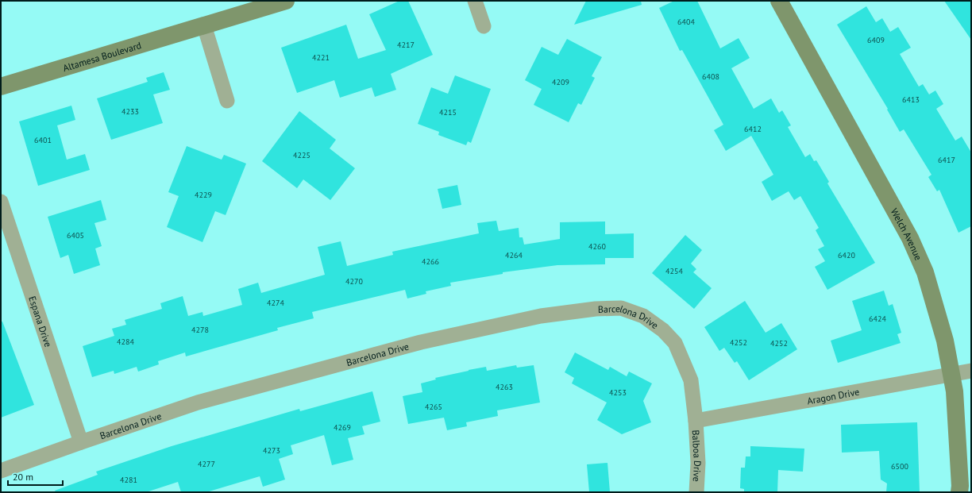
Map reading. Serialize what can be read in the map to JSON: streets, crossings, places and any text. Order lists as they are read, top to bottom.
{
  "streets": {
    "street": [
      "Altamesa Boulevard",
      "Welch Avenue",
      "Barcelona Drive",
      "Espana Drive",
      "Aragon Drive",
      "Balboa Drive"
    ]
  },
  "crossings": [
    ["Welch Avenue", "Aragon Drive"],
    ["Barcelona Drive", "Espana Drive"],
    ["Barcelona Drive", "Aragon Drive"],
    ["Barcelona Drive", "Balboa Drive"],
    ["Aragon Drive", "Balboa Drive"]
  ],
  "house_numbers": [
    "6404",
    "6409",
    "4217",
    "4221",
    "6408",
    "4209",
    "6413",
    "4233",
    "4215",
    "6412",
    "6401",
    "4225",
    "6417",
    "4229",
    "6405",
    "4260",
    "4264",
    "6420",
    "4266",
    "4254",
    "4270",
    "4274",
    "6424",
    "4278",
    "4284",
    "4252",
    "4252",
    "4263",
    "4253",
    "4265",
    "4269",
    "4273",
    "4277",
    "6500",
    "4281"
  ],
  "scale_bar": "20 m"
}
